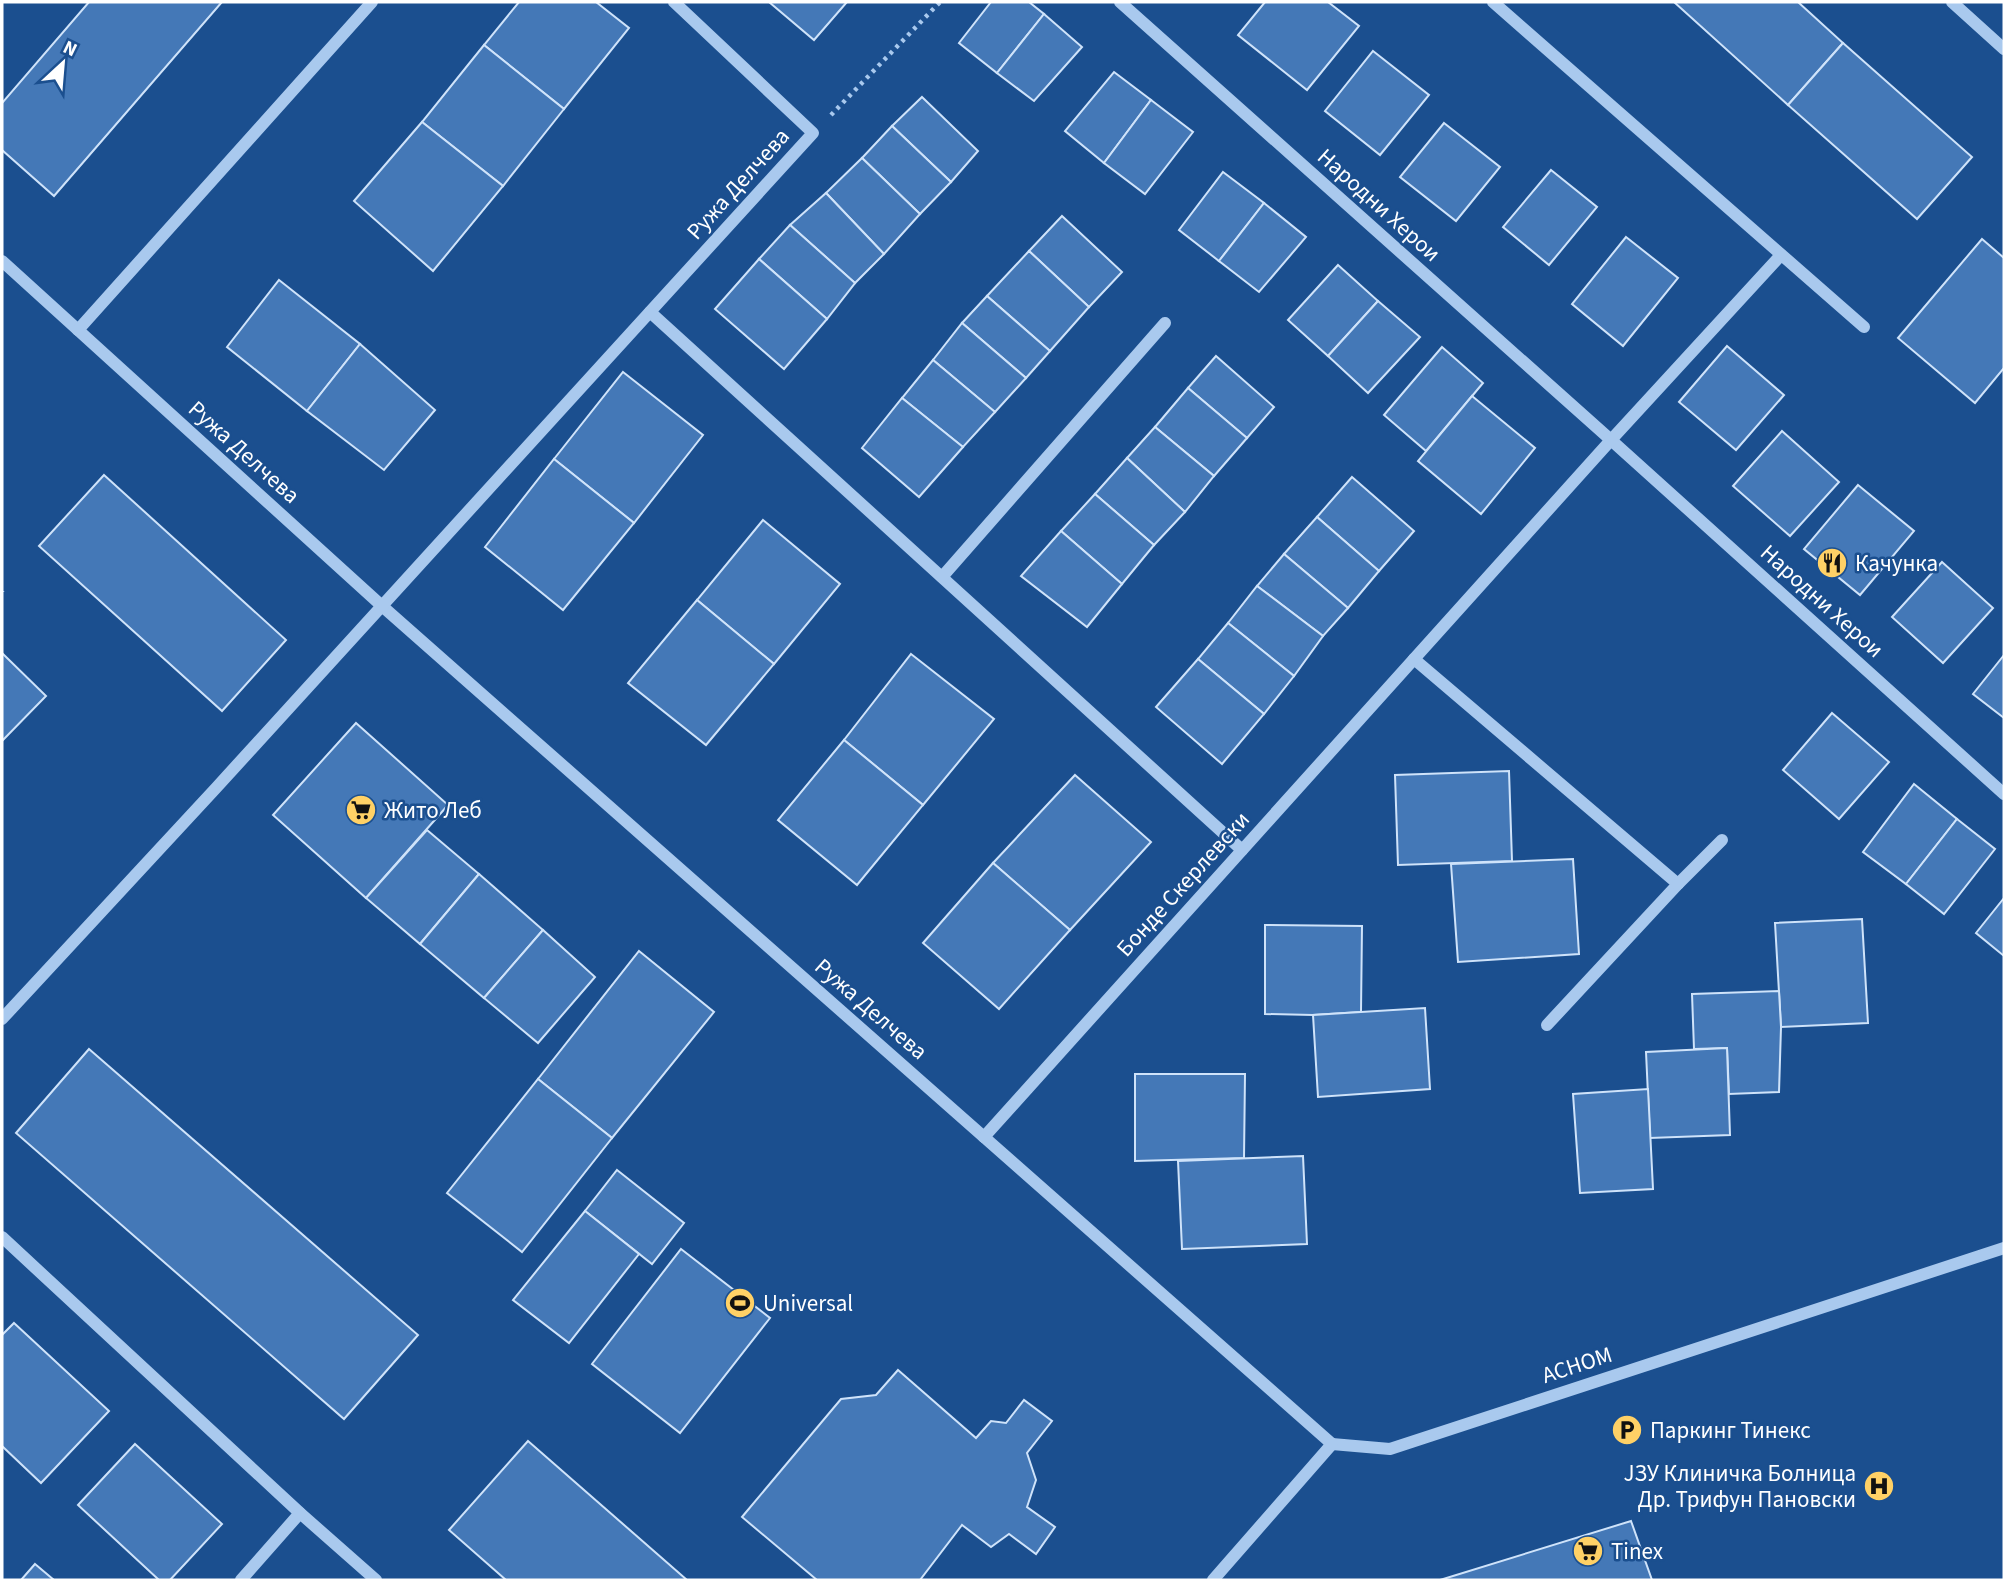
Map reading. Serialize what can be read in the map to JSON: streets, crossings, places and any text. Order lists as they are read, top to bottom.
{
  "streets": {
    "street": [
      "Ружа Делчева",
      "Народни Херои",
      "Бонде Скерлевски",
      "АСНОМ"
    ]
  },
  "crossings": [
    ["Ружа Делчева", "Бонде Скерлевски"],
    ["Ружа Делчева", "АСНОМ"],
    ["Народни Херои", "Бонде Скерлевски"]
  ],
  "places": {
    "restaurant": ["Качунка"],
    "supermarket": ["Жито Леб", "Tinex"],
    "sports": ["Universal"],
    "parking": ["Паркинг Тинекс"],
    "hospital": ["ЈЗУ Клиничка Болница Др. Трифун Пановски"]
  },
  "north": "top right"
}
